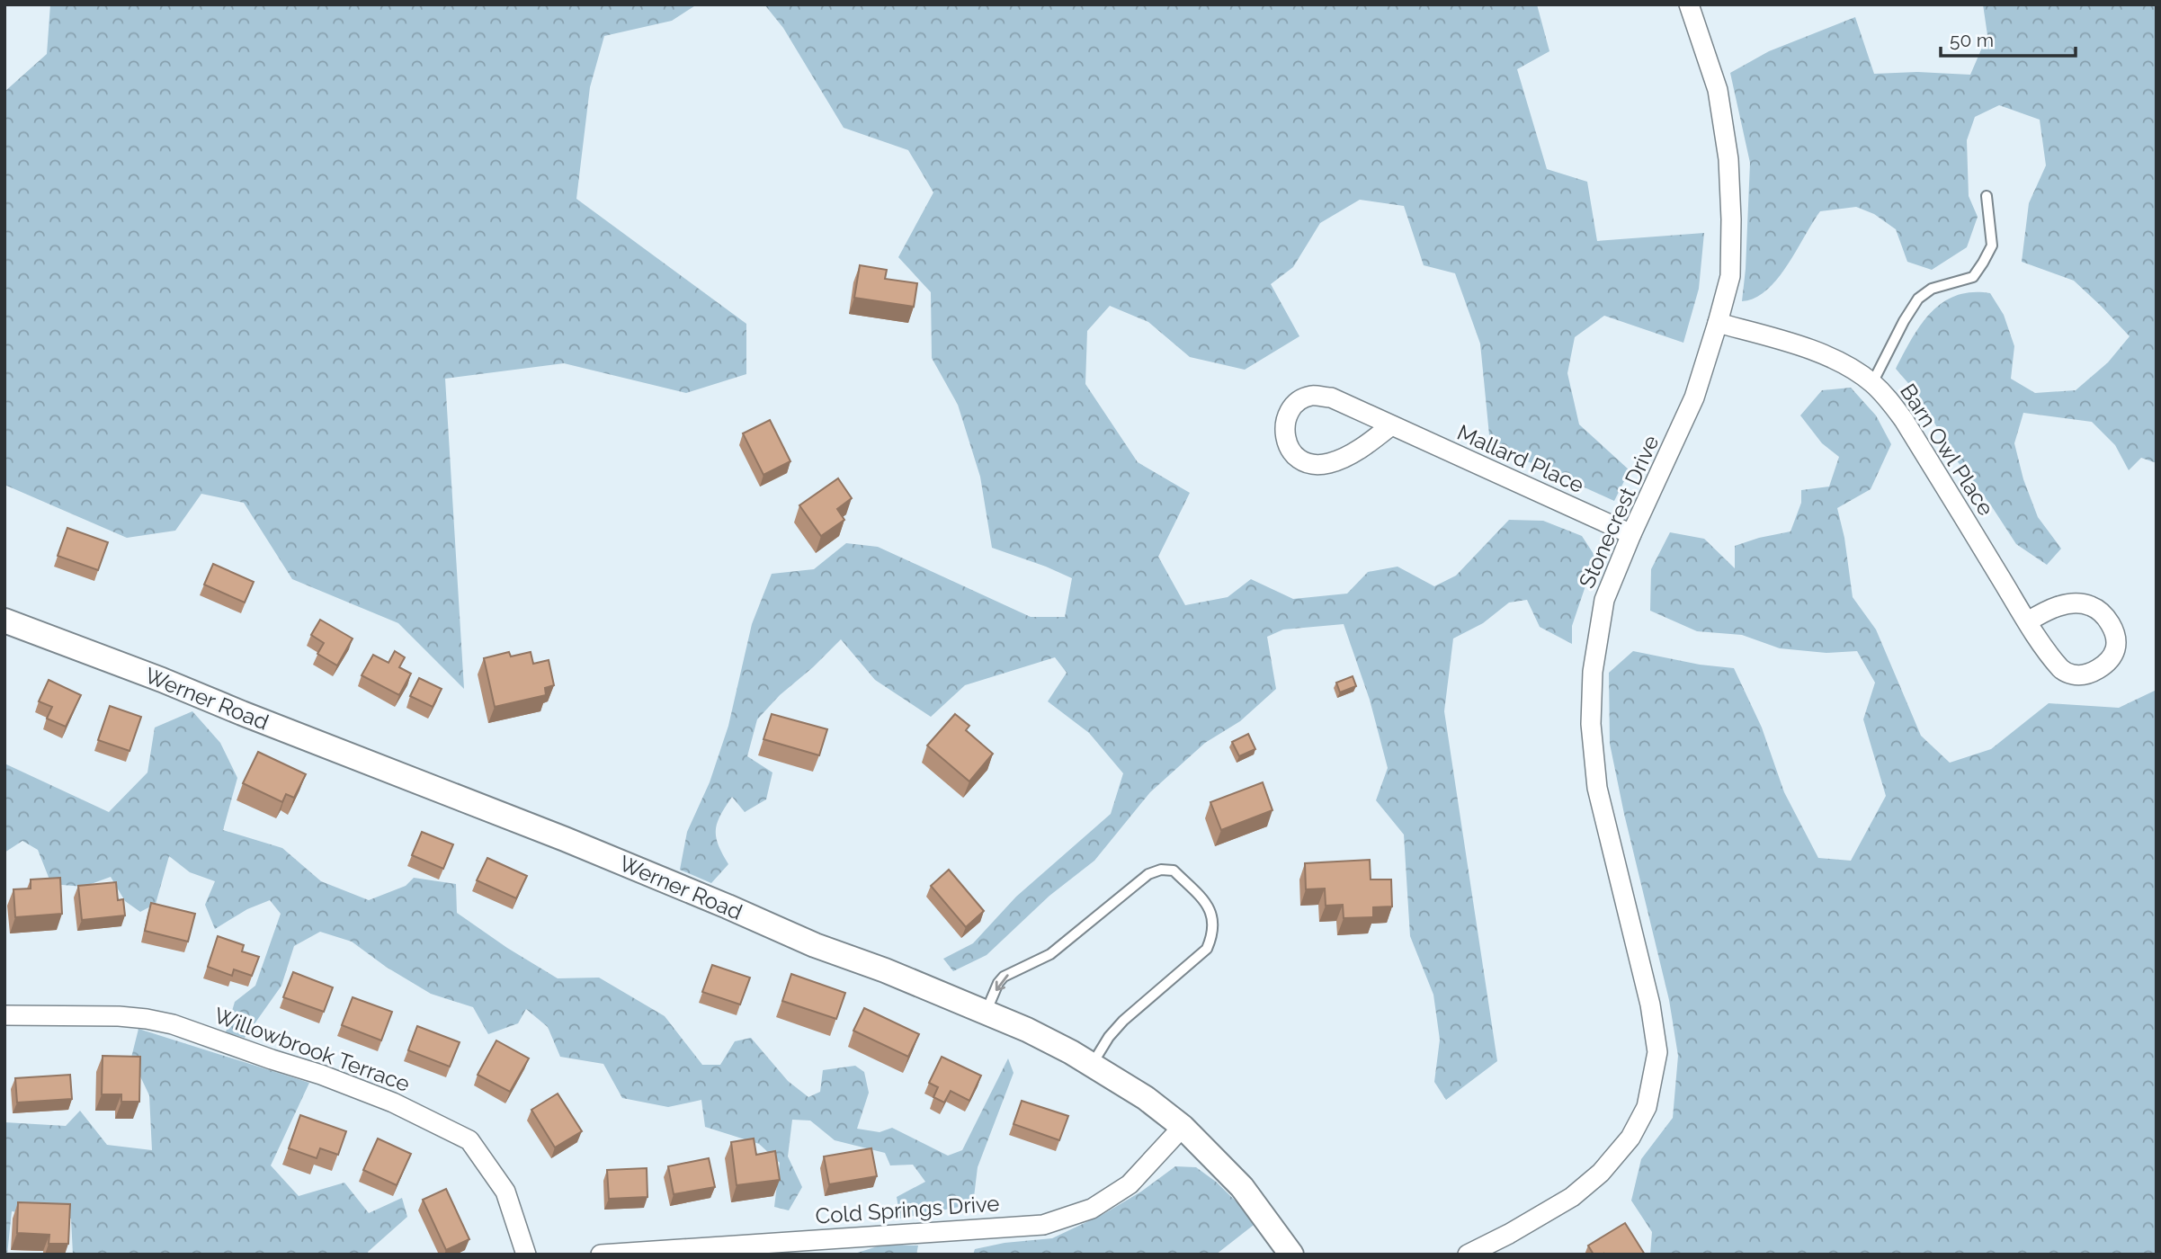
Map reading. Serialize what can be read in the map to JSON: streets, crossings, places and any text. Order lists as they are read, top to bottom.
{
  "streets": {
    "street": [
      "Barn Owl Place",
      "Mallard Place",
      "Stonecrest Drive",
      "Werner Road",
      "Willowbrook Terrace",
      "Cold Springs Drive"
    ]
  },
  "crossings": [
    ["Barn Owl Place", "Stonecrest Drive"],
    ["Mallard Place", "Stonecrest Drive"],
    ["Werner Road", "Cold Springs Drive"]
  ],
  "scale_bar": "50 m"
}
